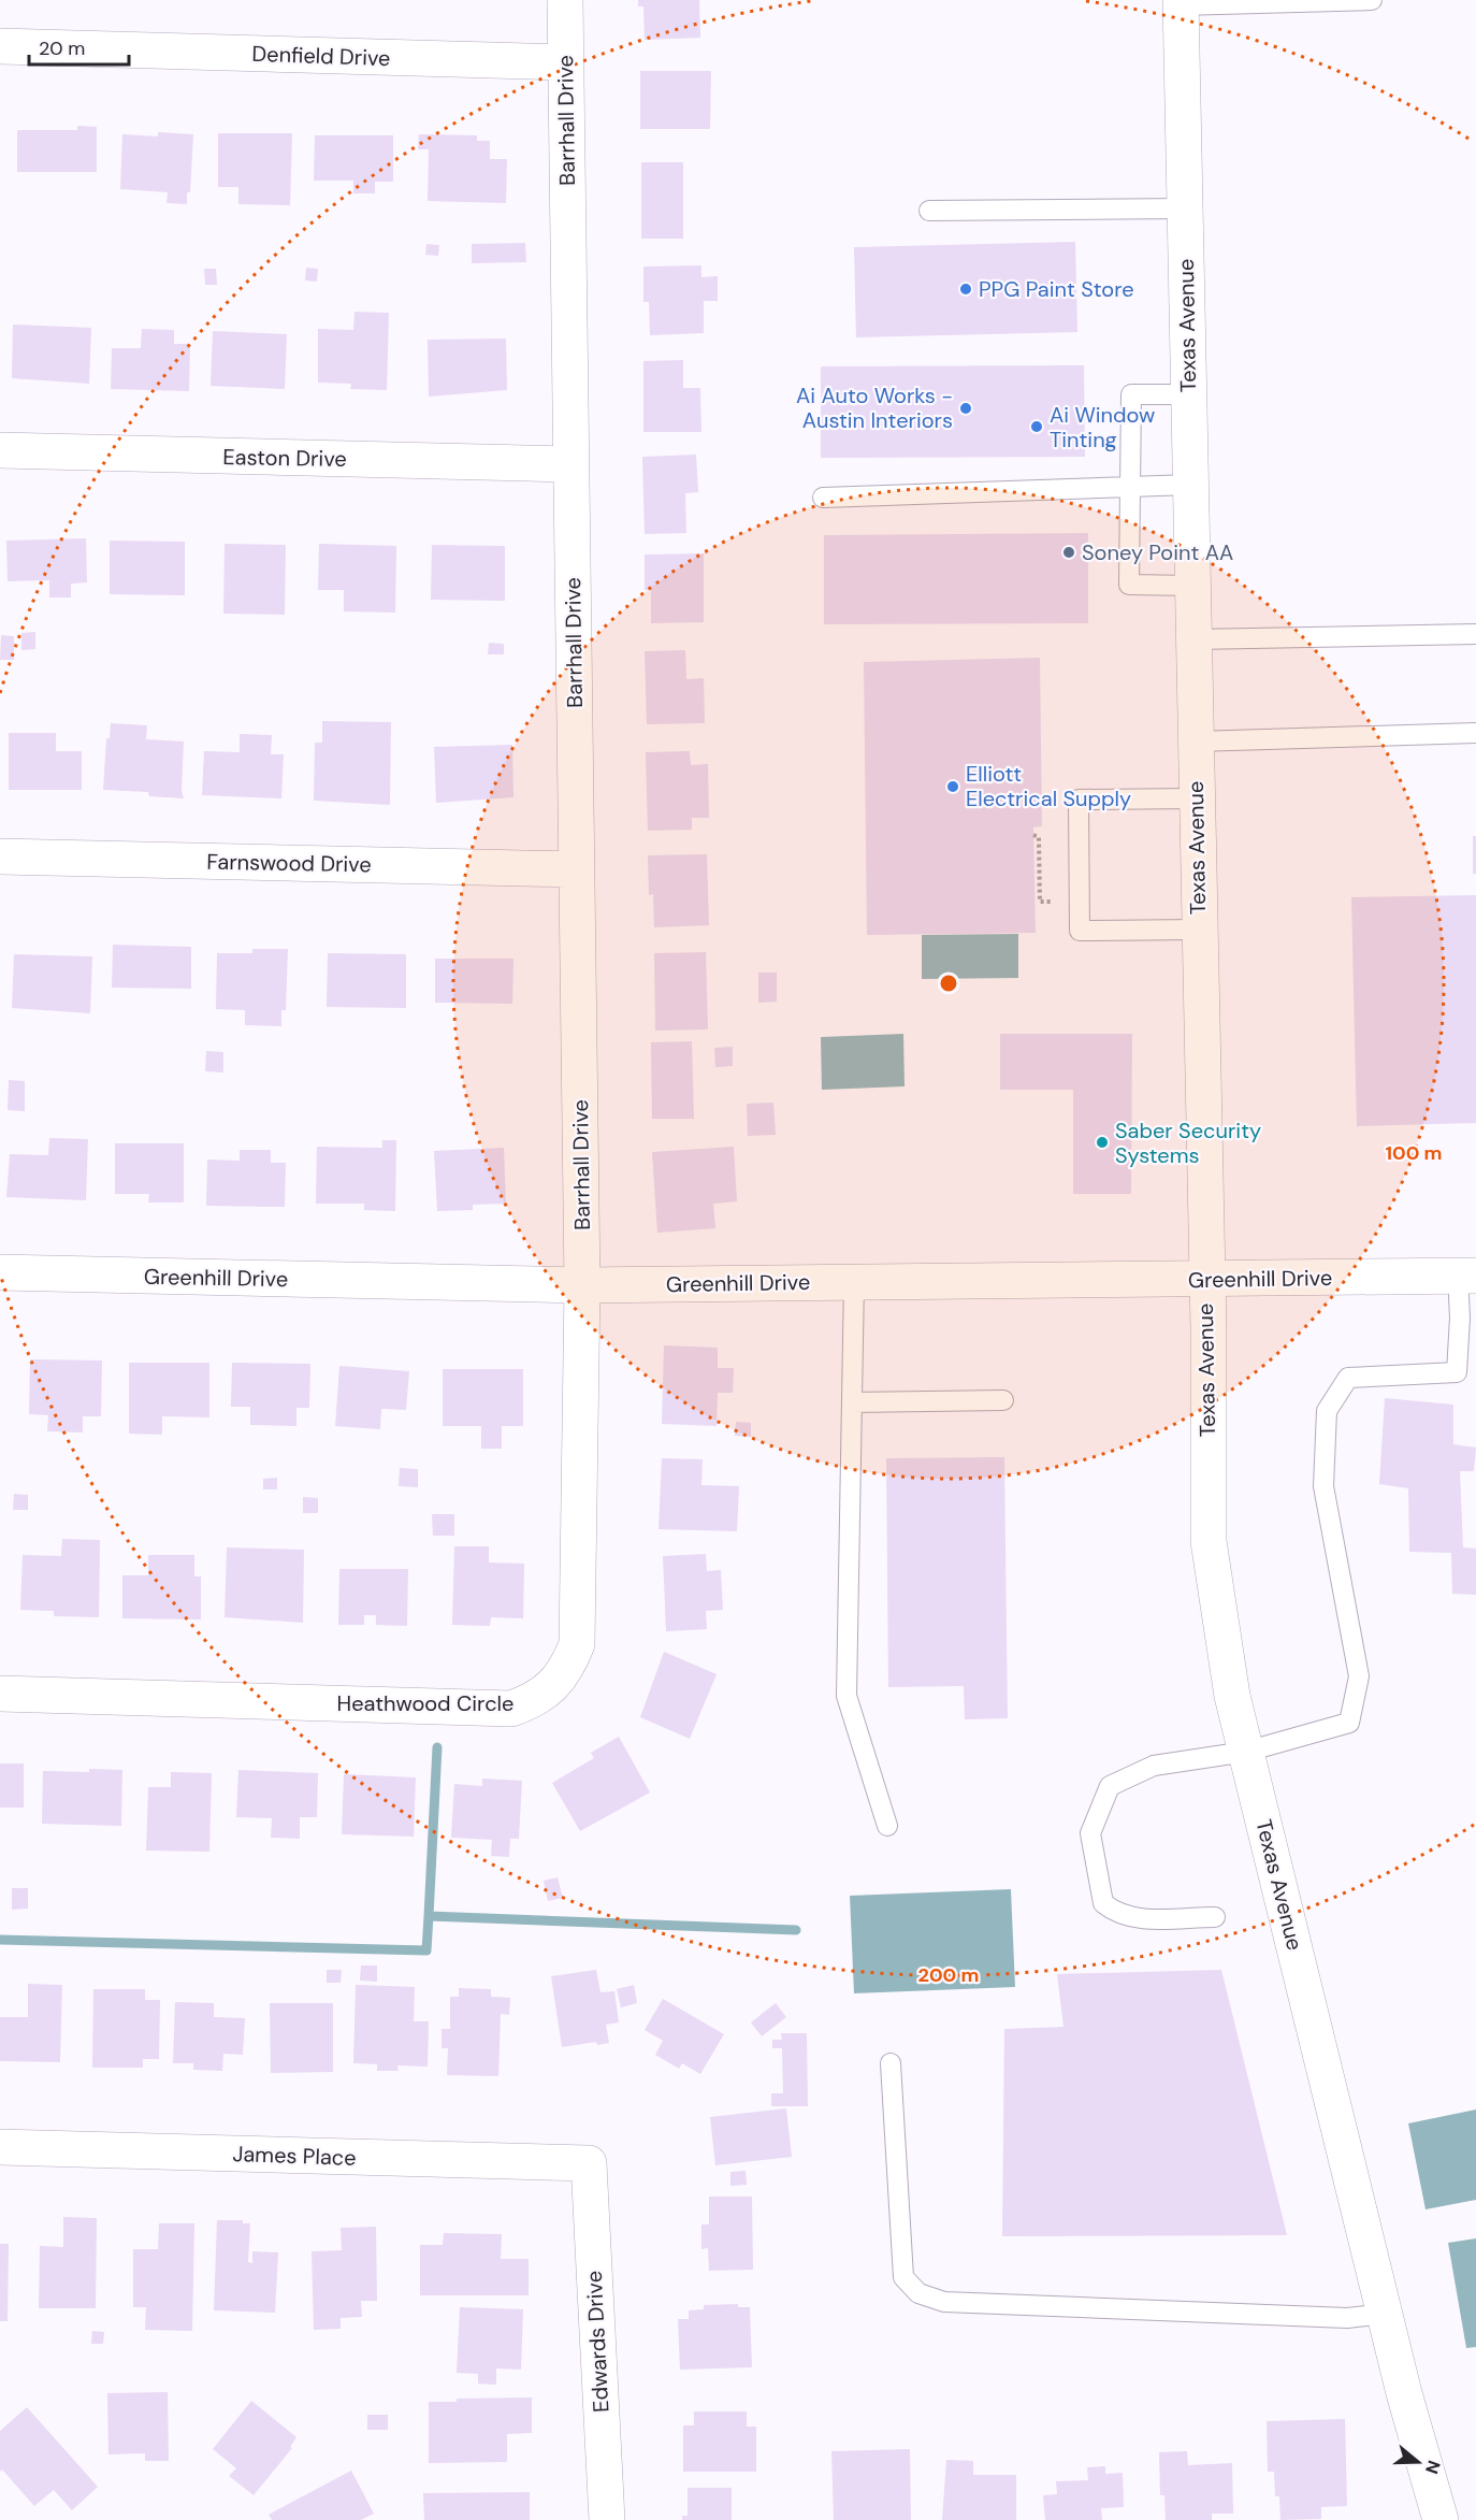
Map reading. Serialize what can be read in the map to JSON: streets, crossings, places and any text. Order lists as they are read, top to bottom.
{
  "streets": {
    "street": [
      "Denfield Drive",
      "Barrhall Drive",
      "Texas Avenue",
      "Easton Drive",
      "Farnswood Drive",
      "Greenhill Drive",
      "Heathwood Circle",
      "James Place",
      "Edwards Drive"
    ]
  },
  "crossings": [
    ["Denfield Drive", "Barrhall Drive"],
    ["Barrhall Drive", "Easton Drive"],
    ["Barrhall Drive", "Farnswood Drive"],
    ["Barrhall Drive", "Greenhill Drive"],
    ["Barrhall Drive", "Heathwood Circle"],
    ["Texas Avenue", "Greenhill Drive"],
    ["Greenhill Drive", "Heathwood Circle"],
    ["James Place", "Edwards Drive"]
  ],
  "places": [
    "PPG Paint Store",
    "Ai Auto Works - Austin Interiors",
    "Ai Window Tinting",
    "Soney Point AA",
    "Elliott Electrical Supply",
    "Saber Security Systems"
  ],
  "scale_bar": "20 m",
  "north": "right",
  "rings": ["100 m", "200 m"]
}
